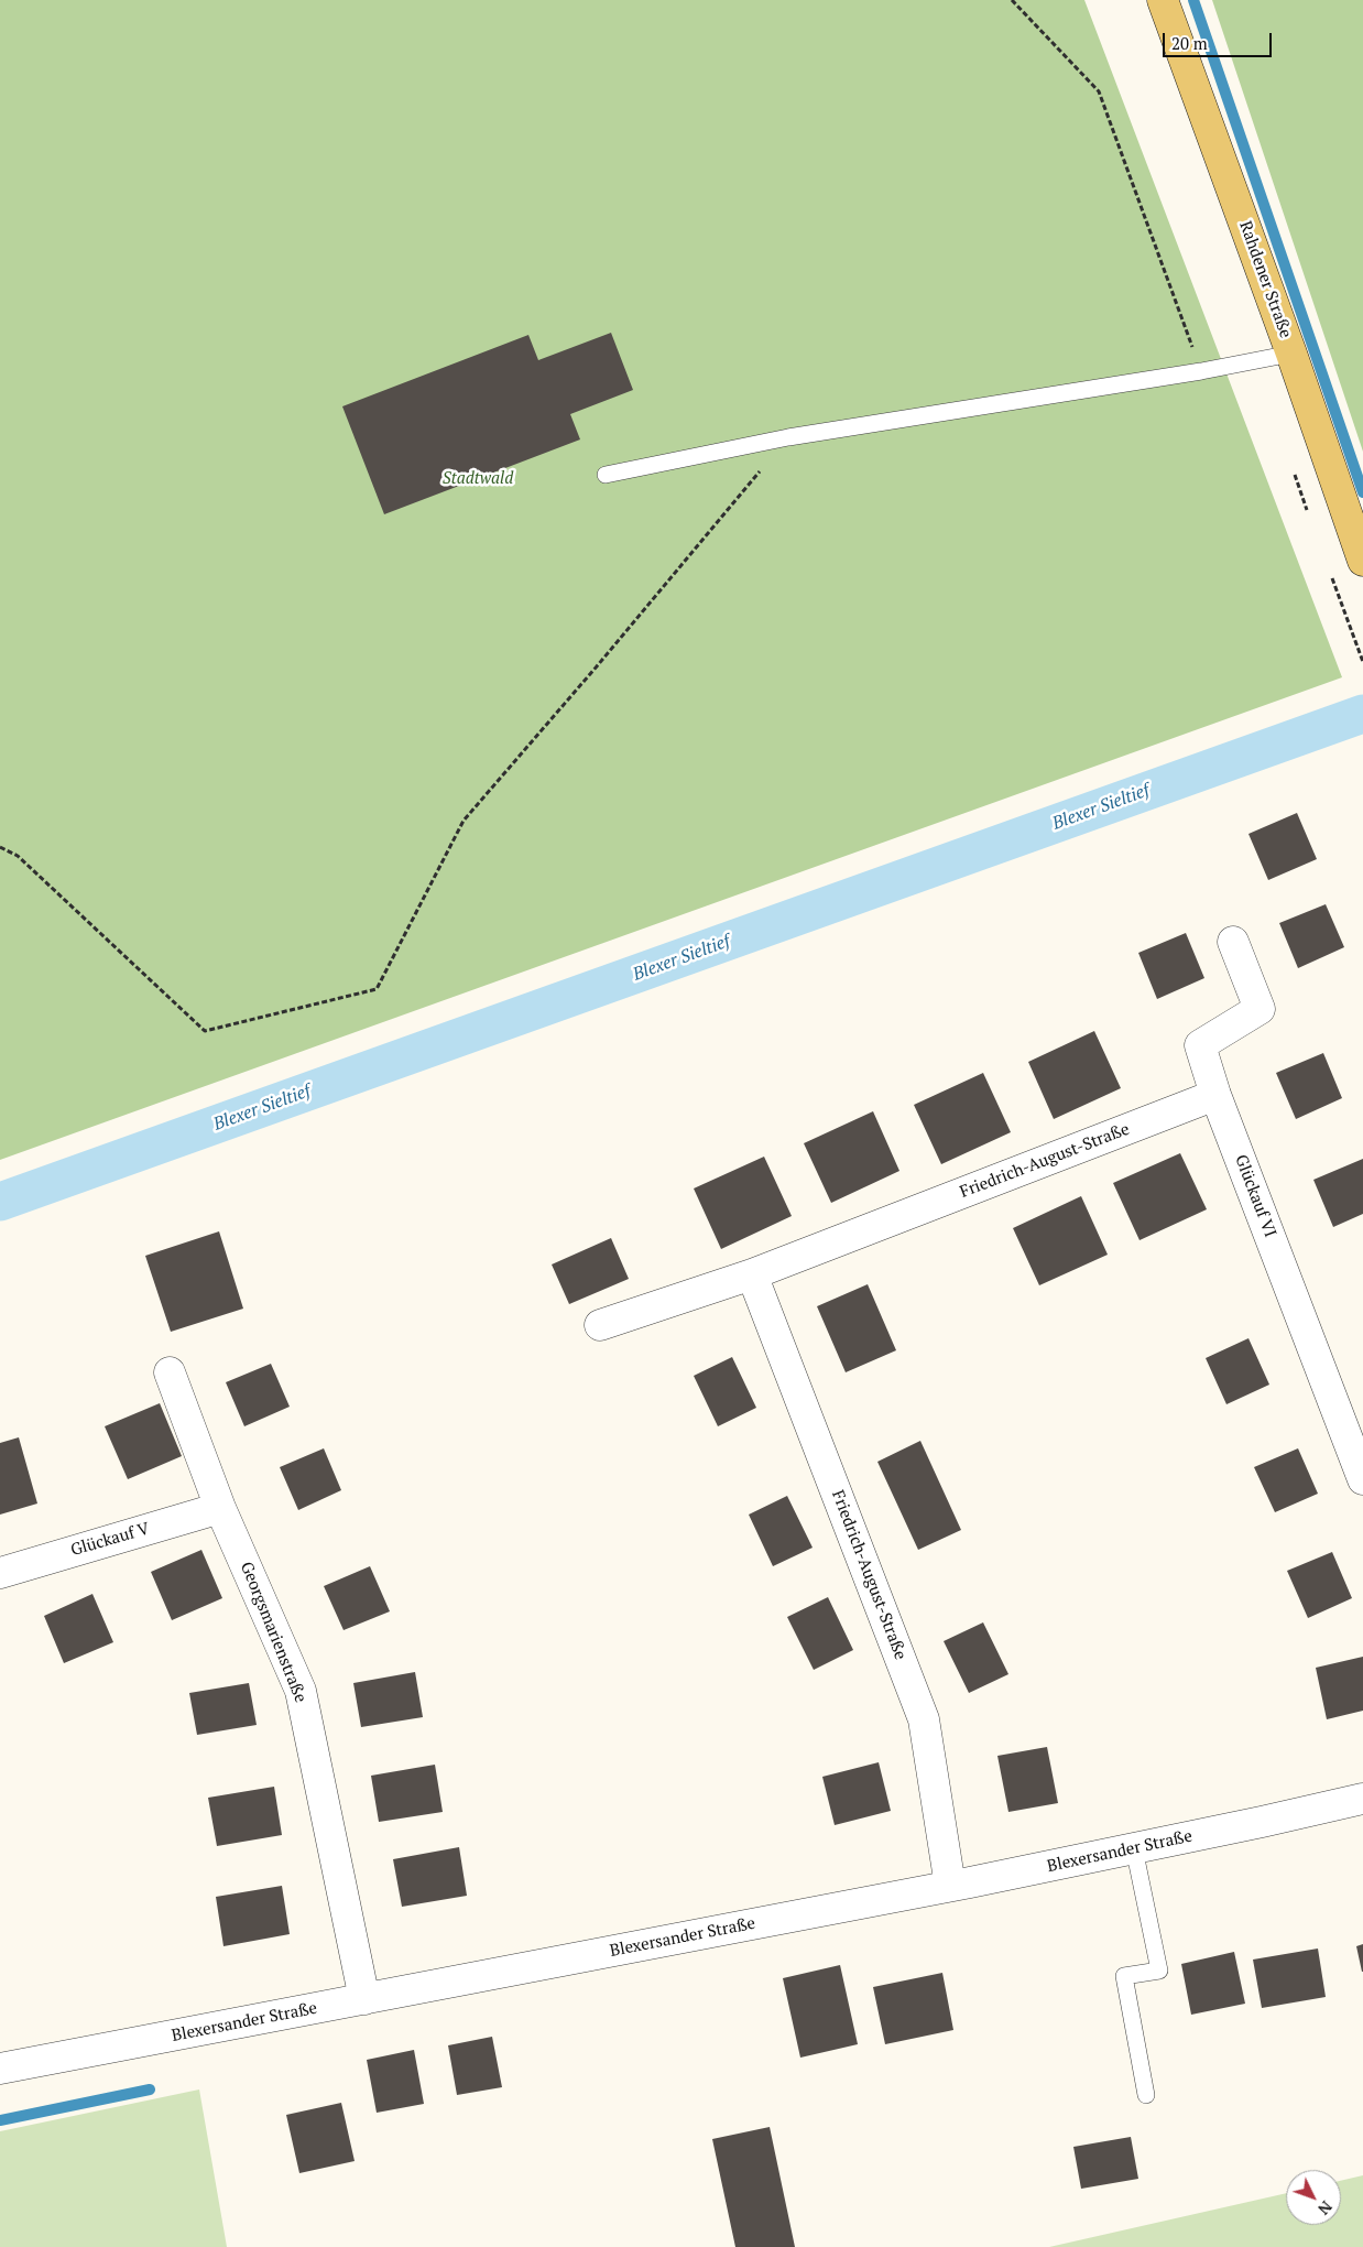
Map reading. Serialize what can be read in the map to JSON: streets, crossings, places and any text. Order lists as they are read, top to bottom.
{
  "streets": {
    "main road": ["Rahdener Straße"],
    "street": [
      "Friedrich-August-Straße",
      "Glückauf VI",
      "Glückauf V",
      "Georgsmarienstraße",
      "Blexersander Straße"
    ]
  },
  "crossings": [
    ["Friedrich-August-Straße", "Glückauf VI"],
    ["Friedrich-August-Straße", "Blexersander Straße"],
    ["Glückauf V", "Georgsmarienstraße"],
    ["Georgsmarienstraße", "Blexersander Straße"]
  ],
  "water": ["Blexer Sieltief"],
  "parks": ["Stadtwald"],
  "scale_bar": "20 m",
  "north": "bottom right"
}
